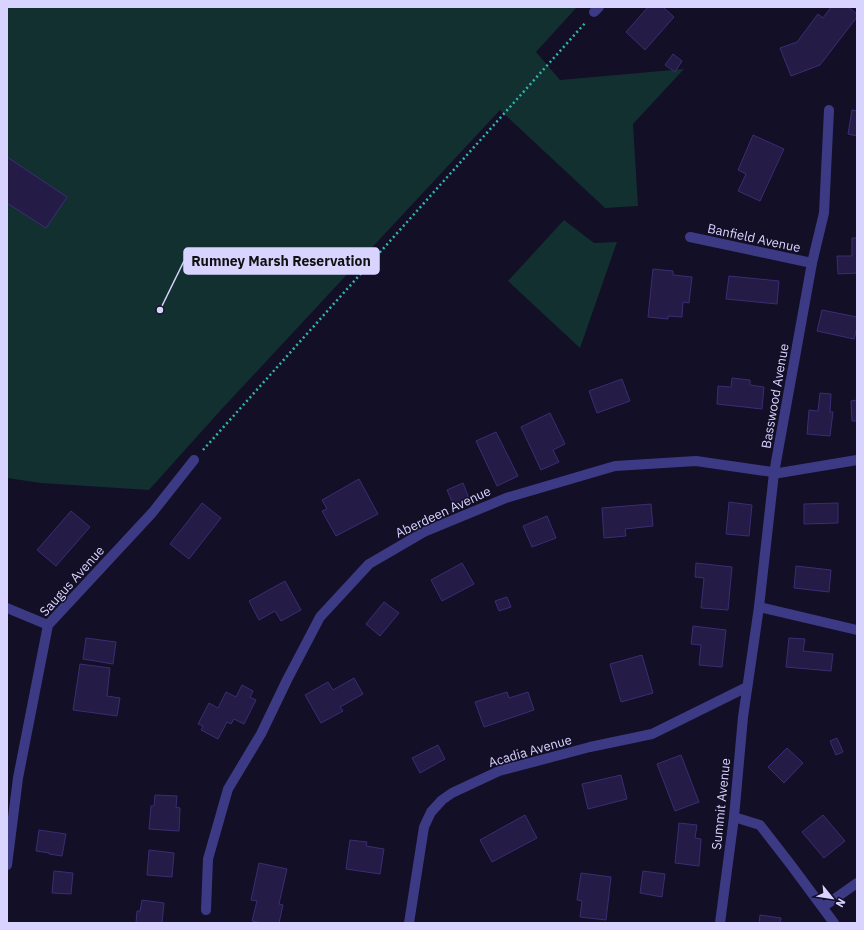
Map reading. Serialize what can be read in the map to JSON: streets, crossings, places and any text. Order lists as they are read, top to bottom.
{
  "streets": {
    "street": [
      "Banfield Avenue",
      "Basswood Avenue",
      "Aberdeen Avenue",
      "Saugus Avenue",
      "Acadia Avenue",
      "Summit Avenue"
    ]
  },
  "crossings": [
    ["Banfield Avenue", "Basswood Avenue"],
    ["Basswood Avenue", "Aberdeen Avenue"],
    ["Basswood Avenue", "Acadia Avenue"],
    ["Basswood Avenue", "Summit Avenue"],
    ["Acadia Avenue", "Summit Avenue"]
  ],
  "places": ["Rumney Marsh Reservation"],
  "north": "bottom right"
}
